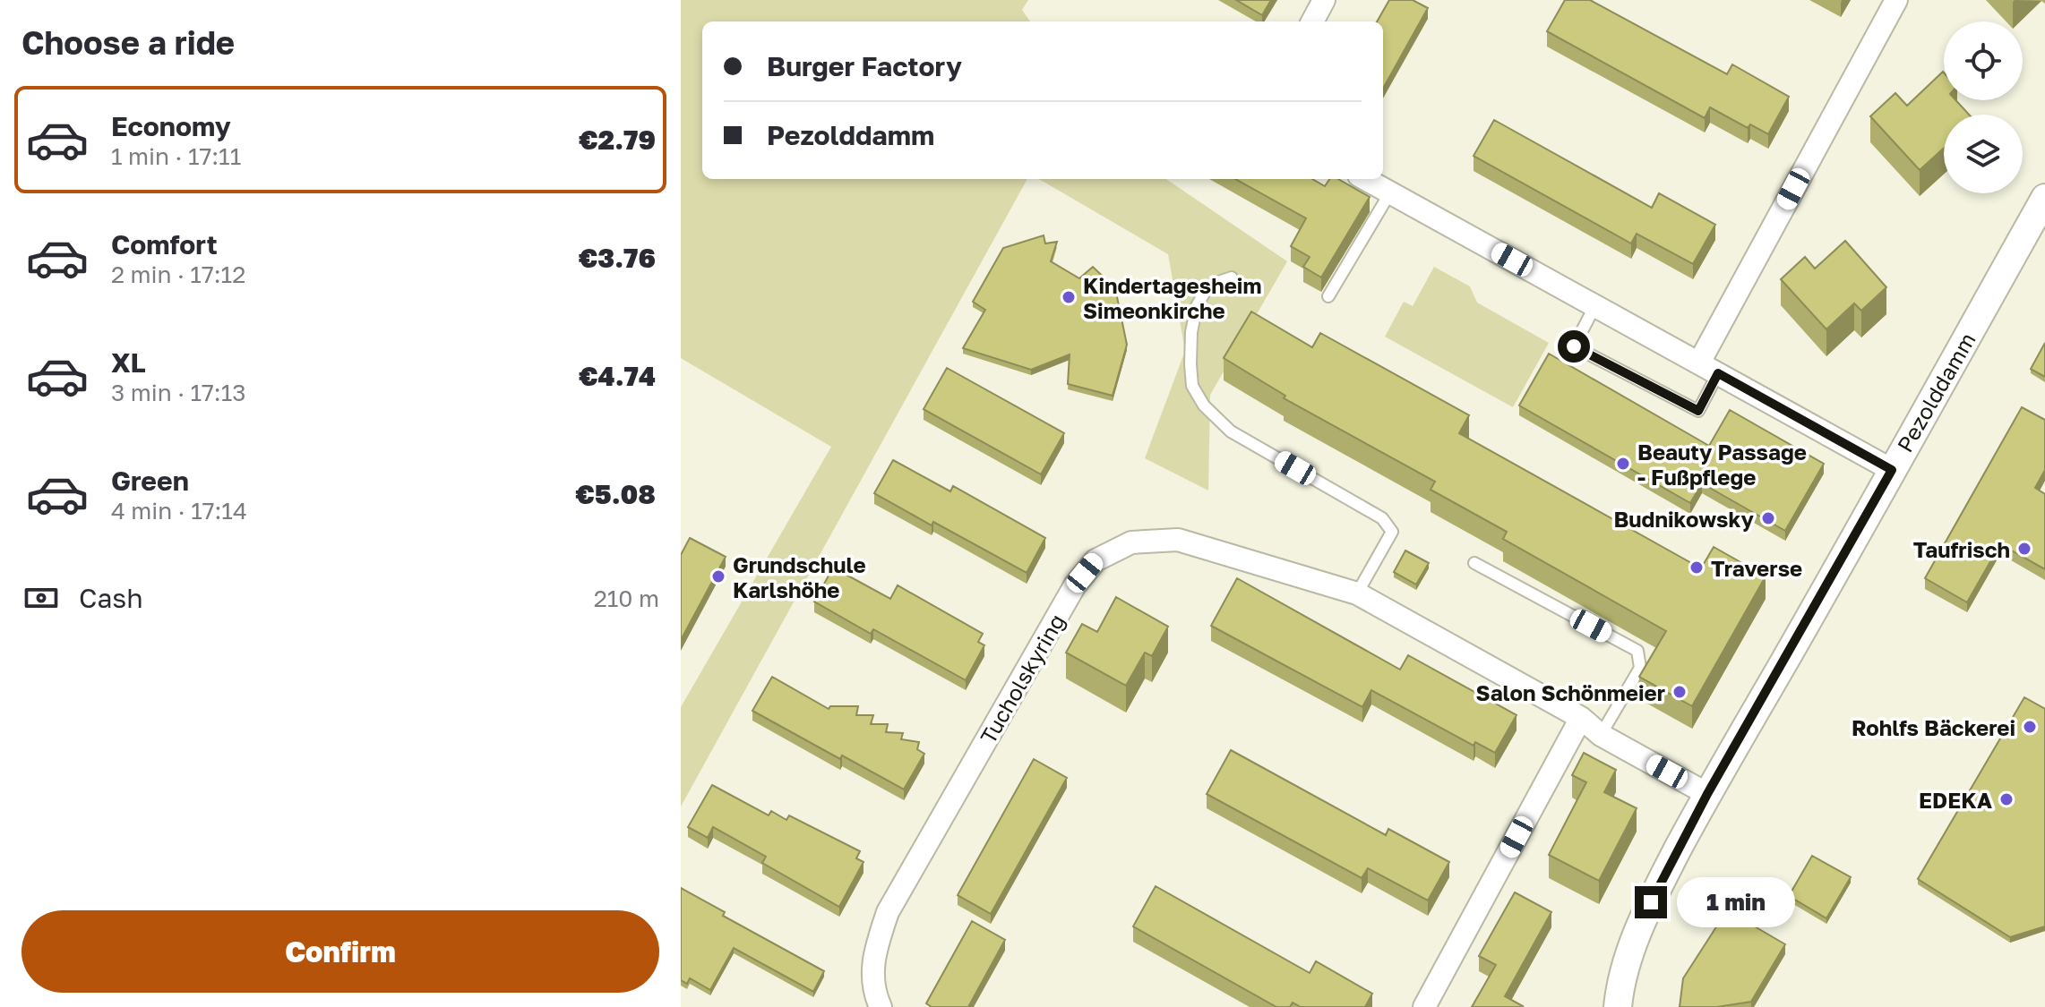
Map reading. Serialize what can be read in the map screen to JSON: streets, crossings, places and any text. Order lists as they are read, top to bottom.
{
  "streets": {
    "street": ["Pezolddamm", "Tucholskyring"]
  },
  "crossings": [
    ["Pezolddamm", "Tucholskyring"]
  ],
  "places": [
    "Kindertagesheim Simeonkirche",
    "Beauty Passage - Fußpflege",
    "Budnikowsky",
    "Taufrisch",
    "Traverse",
    "Grundschule Karlshöhe",
    "Salon Schönmeier",
    "Rohlfs Bäckerei",
    "EDEKA"
  ],
  "page": {
    "heading": "Choose a ride",
    "banner": ["Burger Factory", "Pezolddamm"],
    "list": [
      {
        "name": "Economy",
        "note": "1 min · 17:11",
        "value": "€2.79"
      },
      {
        "name": "Comfort",
        "note": "2 min · 17:12",
        "value": "€3.76"
      },
      {
        "name": "XL",
        "note": "3 min · 17:13",
        "value": "€4.74"
      },
      {
        "name": "Green",
        "note": "4 min · 17:14",
        "value": "€5.08"
      }
    ],
    "pay": ["Cash", "210 m"],
    "bubble": "1 min",
    "buttons": "Confirm"
  }
}
